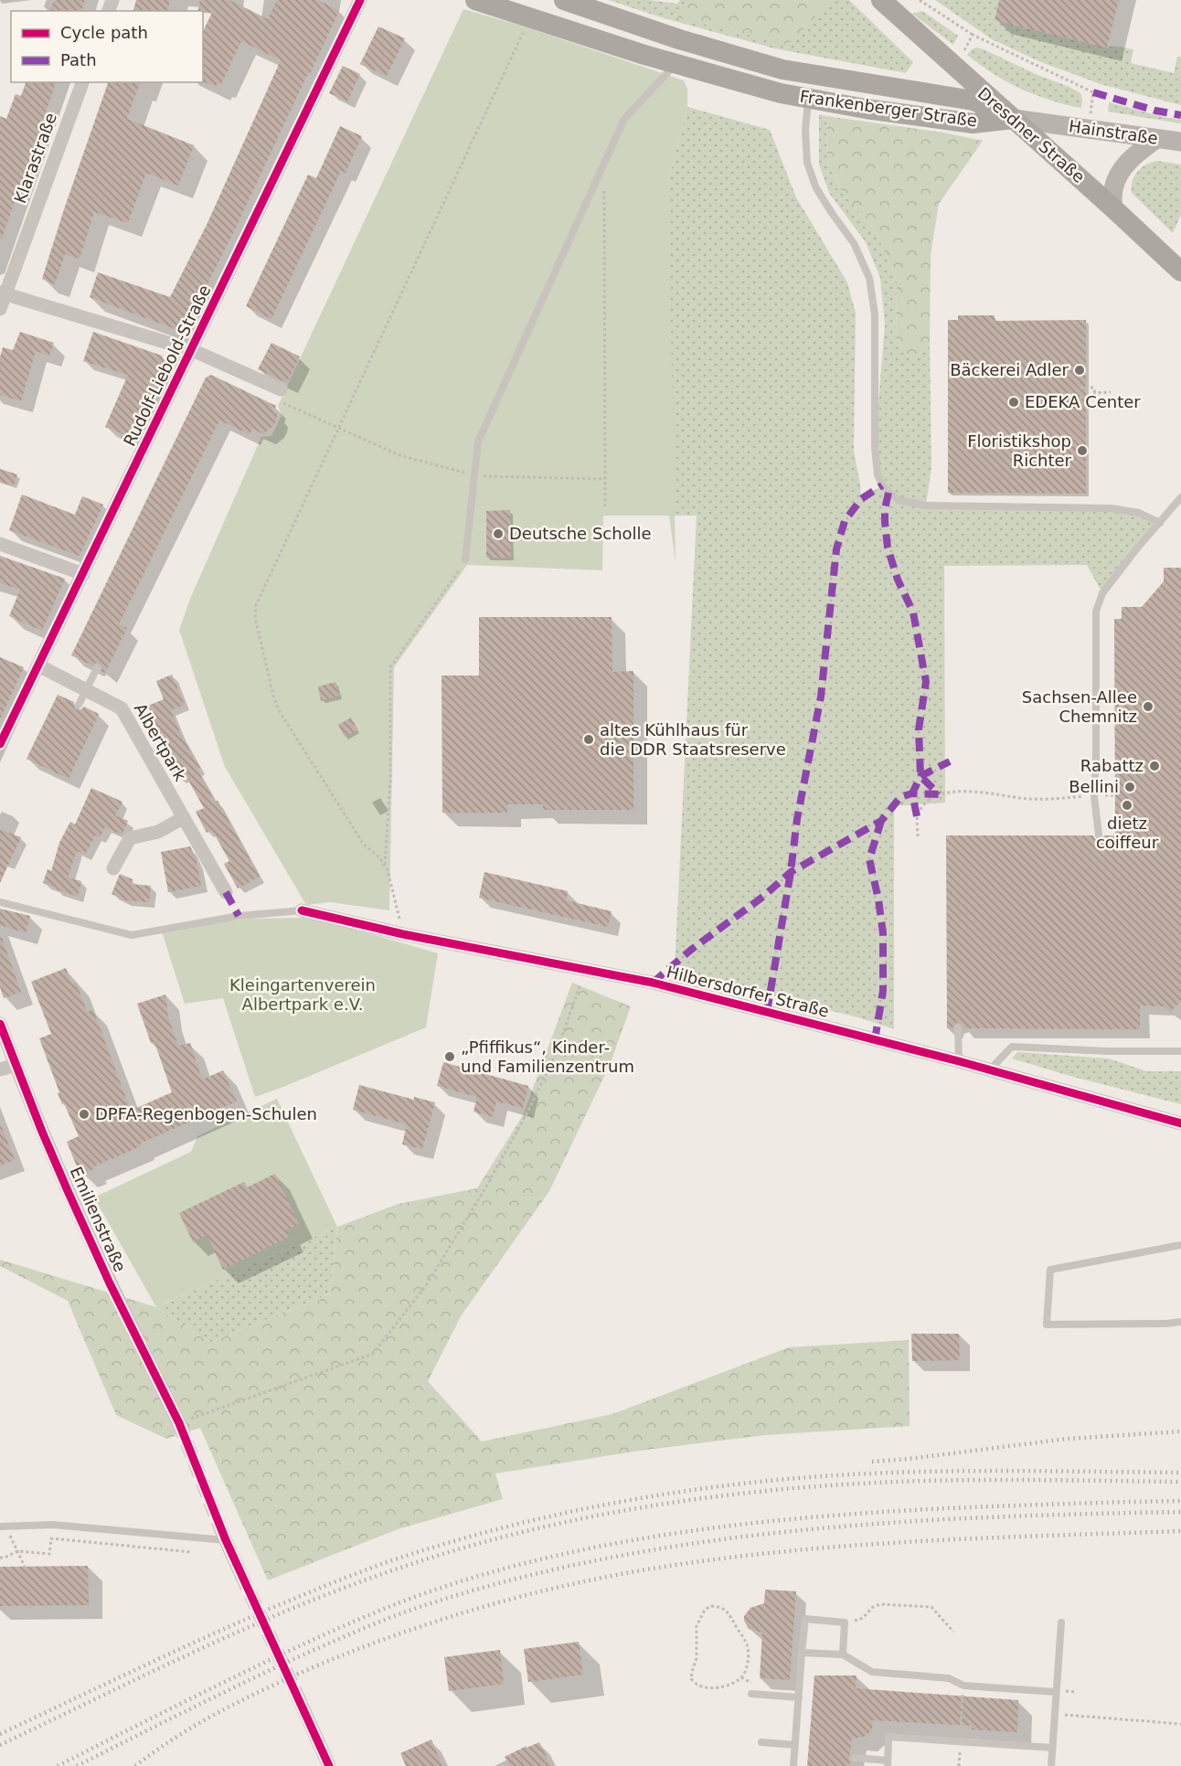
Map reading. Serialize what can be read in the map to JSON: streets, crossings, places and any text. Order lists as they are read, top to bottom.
{
  "streets": {
    "main road": ["Frankenberger Straße", "Hainstraße", "Dresdner Straße"],
    "street": [
      "Klarastraße",
      "Rudolf-Liebold-Straße",
      "Albertpark",
      "Hilbersdorfer Straße",
      "Emilienstraße"
    ]
  },
  "crossings": [
    ["Frankenberger Straße", "Hainstraße"],
    ["Frankenberger Straße", "Dresdner Straße"],
    ["Hainstraße", "Dresdner Straße"],
    ["Rudolf-Liebold-Straße", "Albertpark"]
  ],
  "parks": ["Kleingartenverein Albertpark e.V."],
  "places": [
    "Bäckerei Adler",
    "EDEKA Center",
    "Floristikshop Richter",
    "Deutsche Scholle",
    "Sachsen-Allee Chemnitz",
    "altes Kühlhaus für die DDR Staatsreserve",
    "Rabattz",
    "Bellini",
    "dietz coiffeur",
    "„Pfiffikus“, Kinder- und Familienzentrum",
    "DPFA-Regenbogen-Schulen"
  ],
  "legend": ["Cycle path", "Path"]
}
